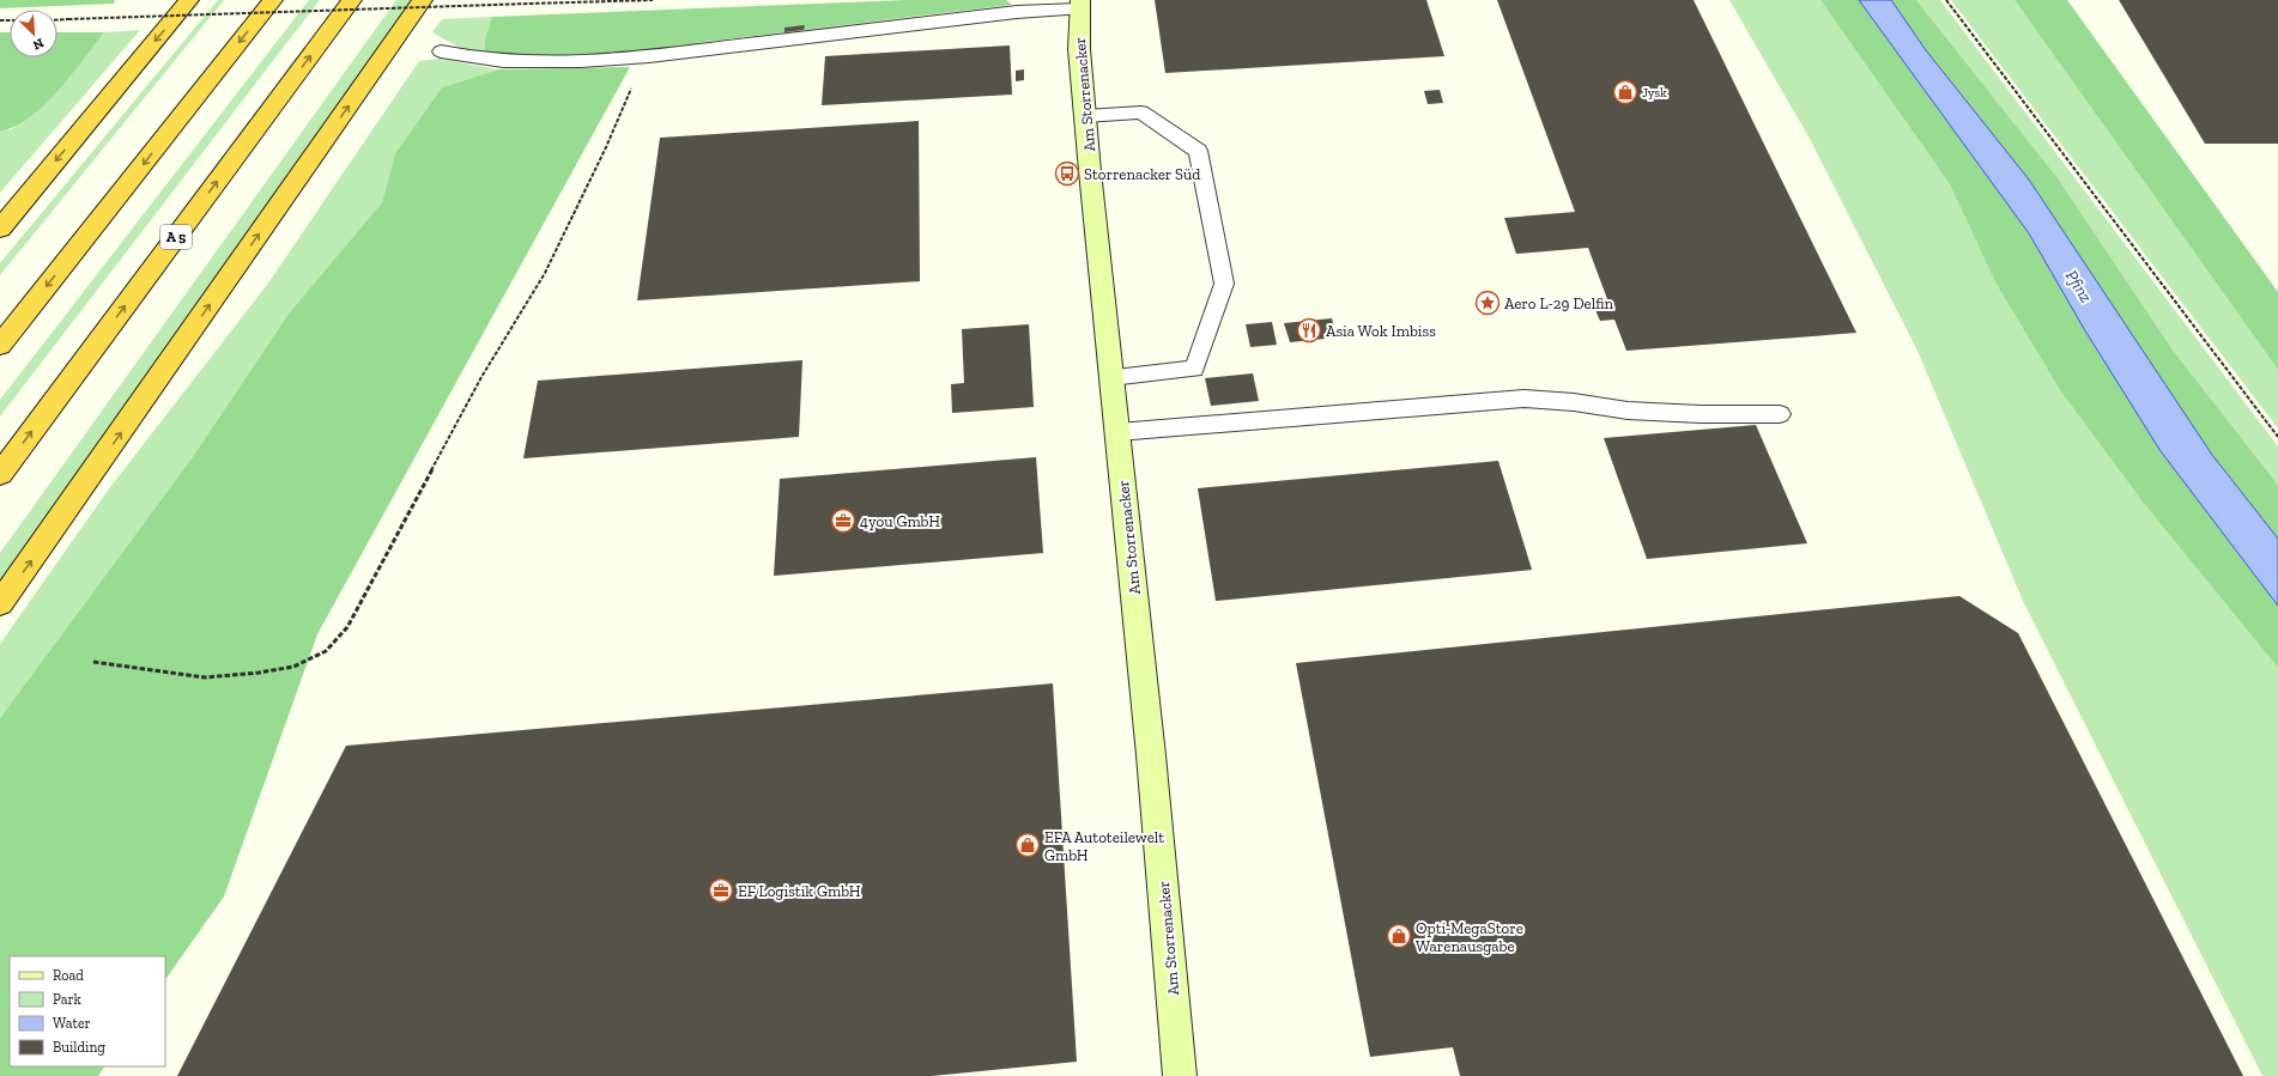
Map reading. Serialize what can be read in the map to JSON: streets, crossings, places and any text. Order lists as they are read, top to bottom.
{
  "streets": {
    "highway": ["A 5"],
    "street": ["Am Storrenacker"]
  },
  "water": ["Pfinz"],
  "places": {
    "shop": ["Jysk", "EFA Autoteilewelt GmbH", "Opti-MegaStore Warenausgabe"],
    "bus stop": ["Storrenacker Süd"],
    "place": ["Aero L-29 Delfin"],
    "restaurant": ["Asia Wok Imbiss"],
    "office": ["4you GmbH", "EF Logistik GmbH"]
  },
  "legend": [
    "Road",
    "Park",
    "Water",
    "Building"
  ],
  "north": "bottom right"
}
